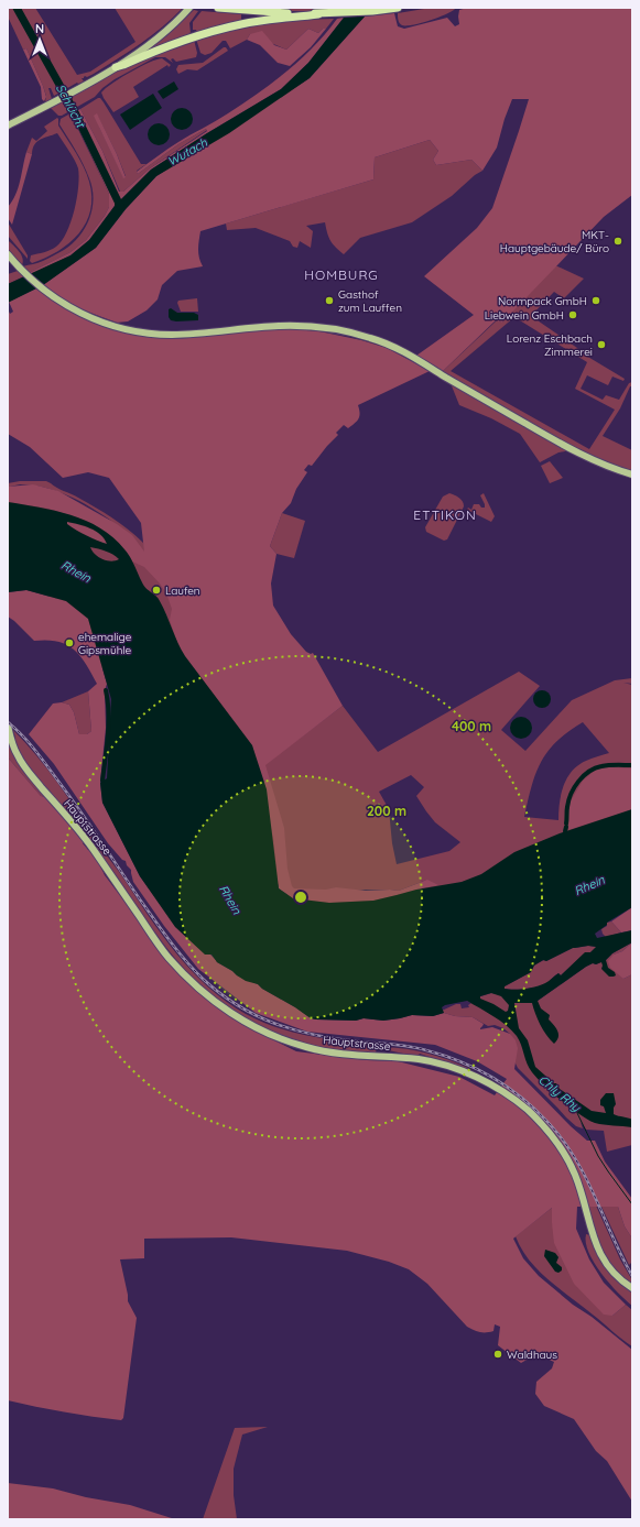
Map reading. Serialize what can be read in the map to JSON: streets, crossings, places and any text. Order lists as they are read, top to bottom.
{
  "streets": {
    "main road": ["Hauptstrasse"]
  },
  "districts": ["HOMBURG", "ETTIKON"],
  "water": [
    "Schlücht",
    "Wutach",
    "Rhein",
    "Chly Rhy"
  ],
  "places": [
    "MKT- Hauptgebäude/ Büro",
    "Gasthof zum Lauffen",
    "Normpack GmbH",
    "Liebwein GmbH",
    "Lorenz Eschbach Zimmerei",
    "Laufen",
    "ehemalige Gipsmühle",
    "Waldhaus"
  ],
  "north": "top",
  "rings": ["400 m", "200 m"]
}
